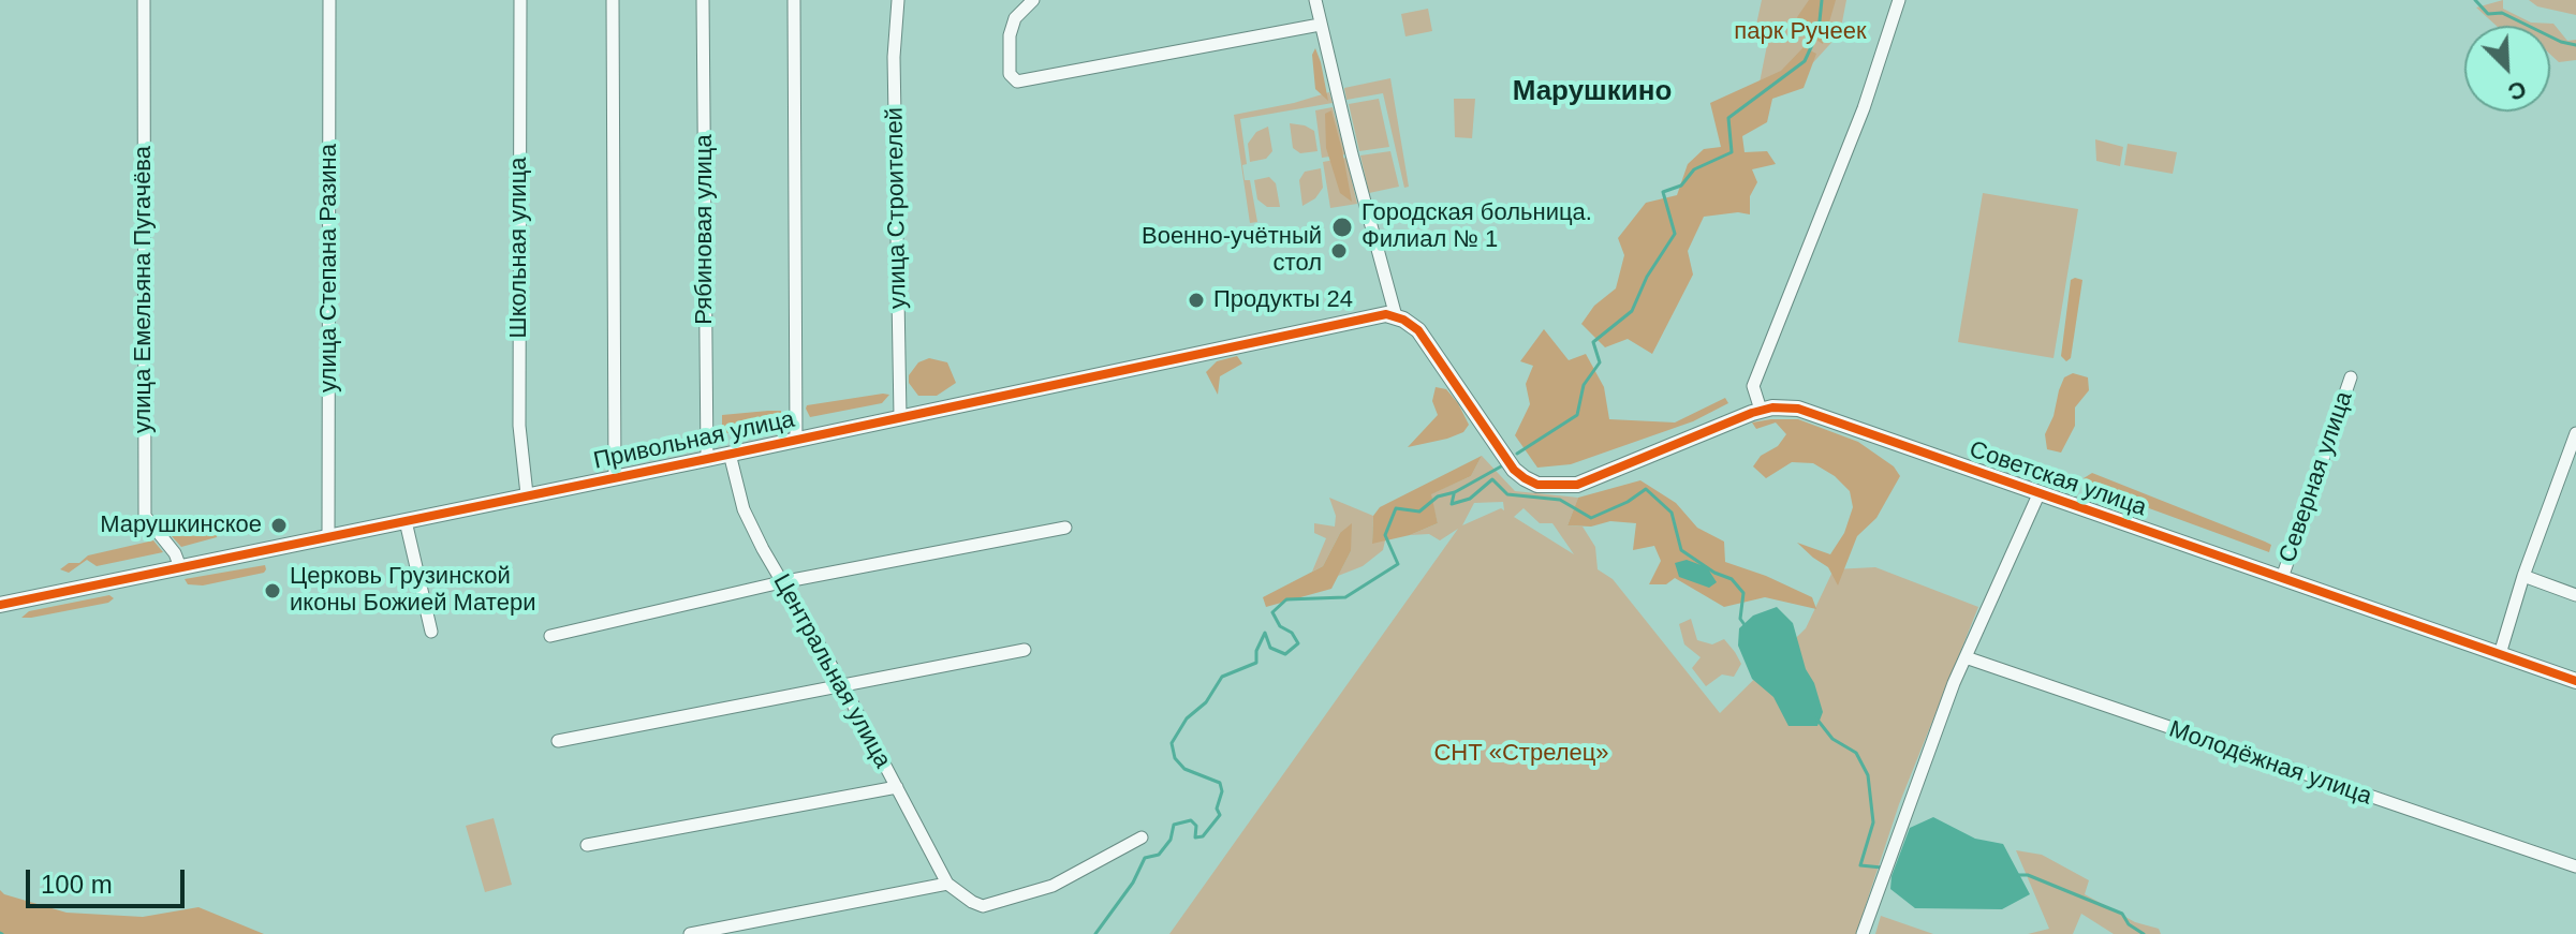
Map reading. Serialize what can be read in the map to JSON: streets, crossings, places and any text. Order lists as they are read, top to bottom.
{
  "streets": {
    "street": [
      "улица Строителей",
      "Рябиновая улица",
      "Школьная улица",
      "улица Степана Разина",
      "улица Емельяна Пугачёва",
      "Привольная улица",
      "Северная улица",
      "Советская улица",
      "Центральная улица",
      "Молодёжная улица"
    ]
  },
  "crossings": [
    ["улица Строителей", "Привольная улица"],
    ["Рябиновая улица", "Привольная улица"],
    ["Школьная улица", "Привольная улица"],
    ["улица Степана Разина", "Привольная улица"],
    ["улица Емельяна Пугачёва", "Привольная улица"],
    ["Привольная улица", "Советская улица"],
    ["Привольная улица", "Центральная улица"],
    ["Северная улица", "Советская улица"]
  ],
  "districts": ["Марушкино"],
  "parks": ["парк Ручеек", "СНТ «Стрелец»"],
  "places": [
    "Городская больница. Филиал № 1",
    "Военно-учётный стол",
    "Продукты 24",
    "Марушкинское",
    "Церковь Грузинской иконы Божией Матери"
  ],
  "scale_bar": "100 m",
  "north": "bottom right"
}
